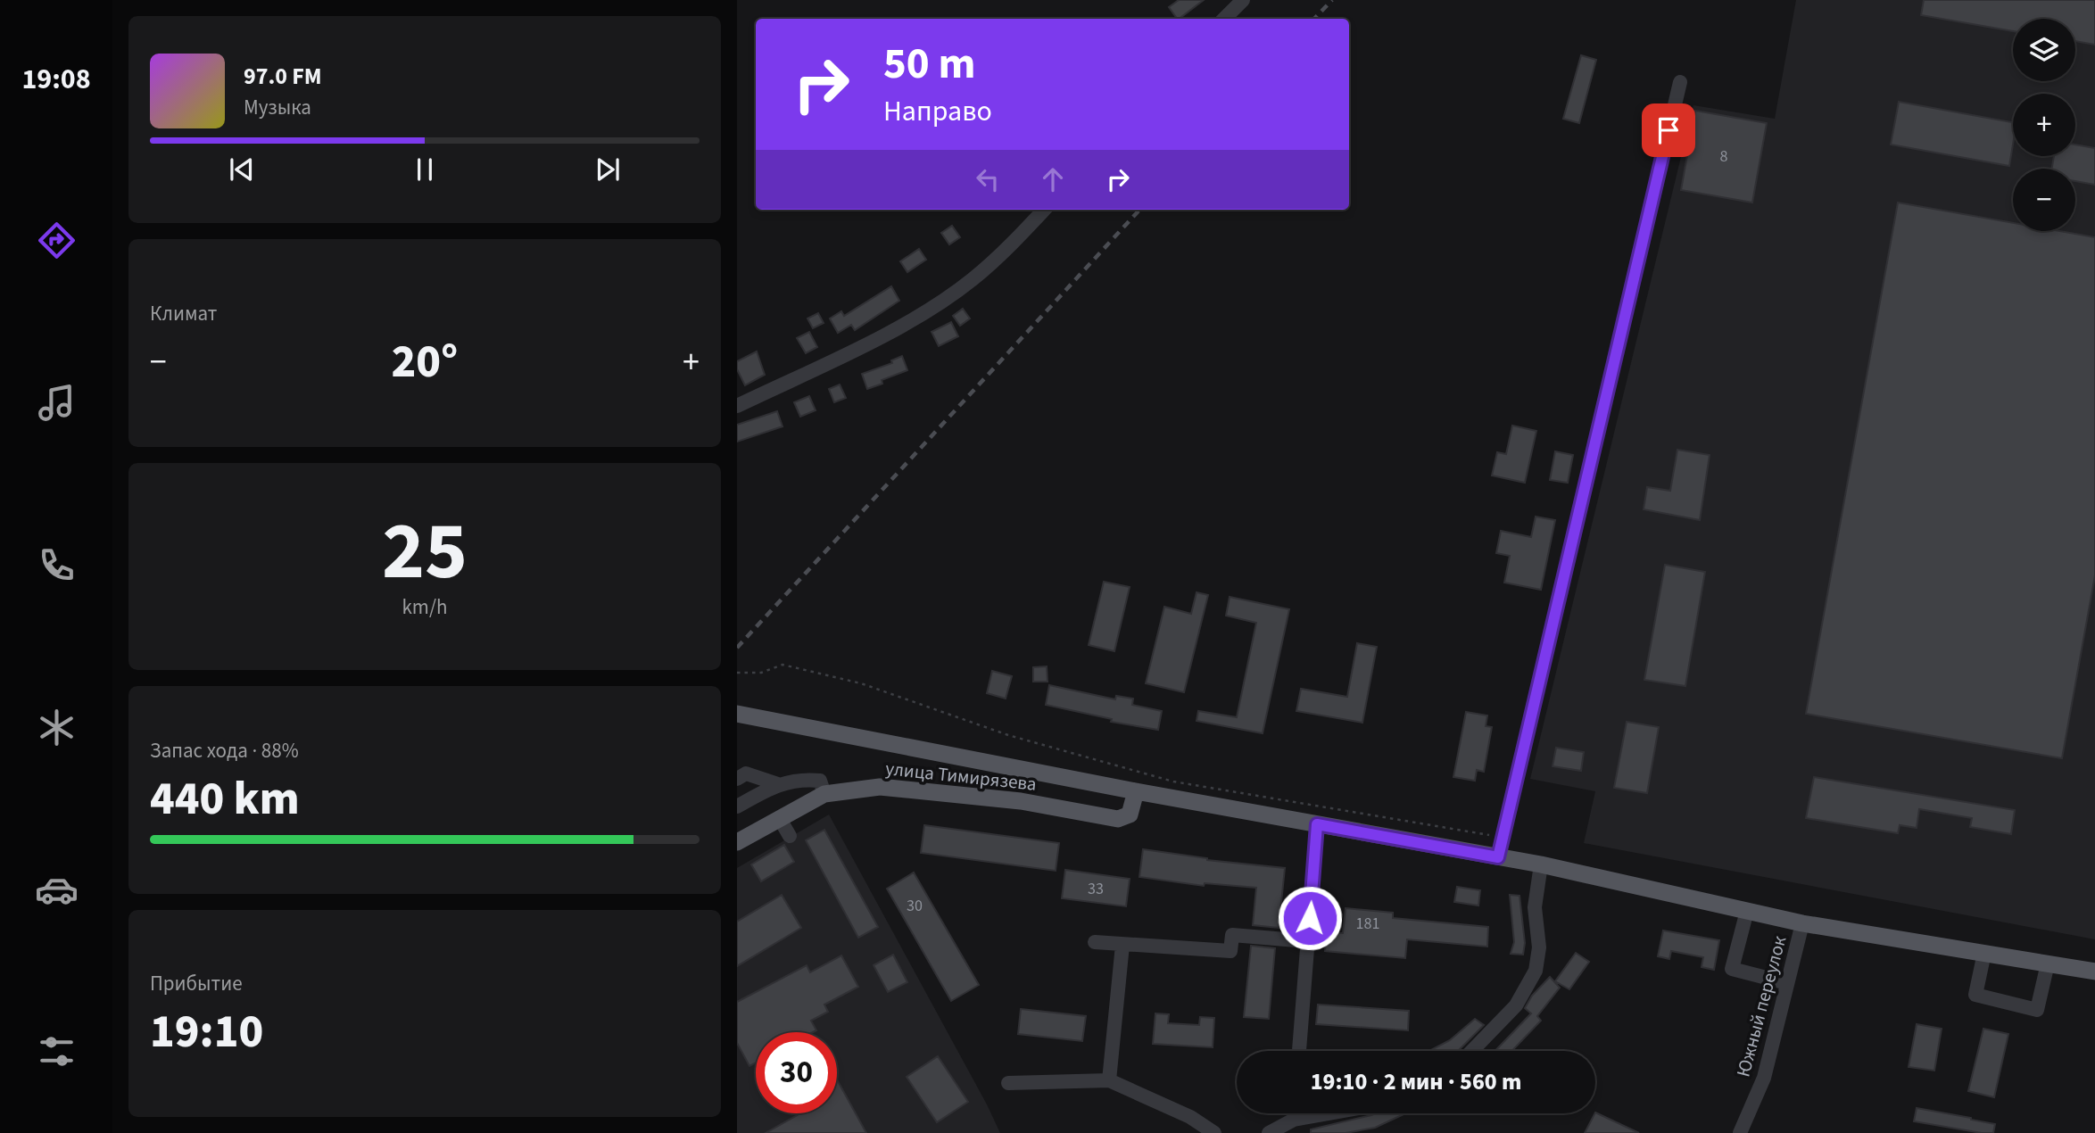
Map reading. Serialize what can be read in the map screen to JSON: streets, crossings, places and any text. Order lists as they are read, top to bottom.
{
  "streets": {
    "main road": ["улица Тимирязева"],
    "street": ["Южный переулок"]
  },
  "house_numbers": [
    "8",
    "33",
    "30",
    "181"
  ],
  "page": {
    "tabs": "19:08",
    "map_buttons": ["+", "−"],
    "turn": ["50 m", "Направо"],
    "song": ["97.0 FM", "Музыка"],
    "tile": [
      "Климат",
      ["25", "km/h"],
      ["Запас хода · 88%", "440 km"],
      ["Прибытие", "19:10"]
    ],
    "heat": ["−", "20°", "+"],
    "limit": "30",
    "trip": "19:10 · 2 мин · 560 m"
  }
}
